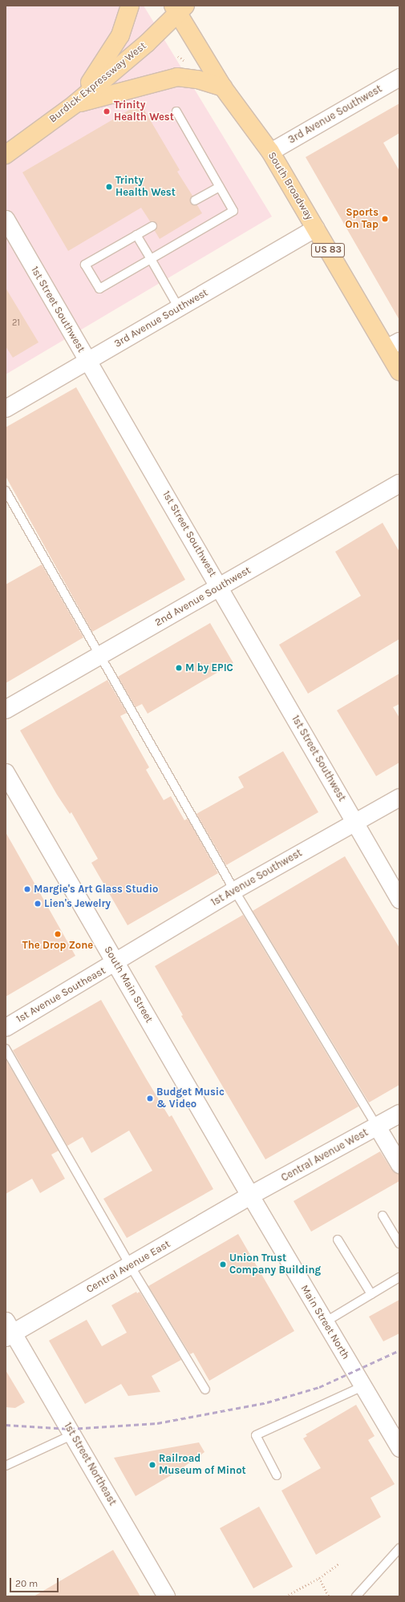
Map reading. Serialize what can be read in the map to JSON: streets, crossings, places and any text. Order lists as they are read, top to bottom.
{
  "streets": {
    "main road": ["Burdick Expressway West", "South Broadway", "US 83"],
    "street": [
      "3rd Avenue Southwest",
      "1st Street Southwest",
      "2nd Avenue Southwest",
      "1st Avenue Southwest",
      "South Main Street",
      "1st Avenue Southeast",
      "Central Avenue West",
      "Central Avenue East",
      "Main Street North",
      "1st Street Northeast"
    ]
  },
  "crossings": [
    ["Burdick Expressway West", "South Broadway"],
    ["3rd Avenue Southwest", "South Broadway"],
    ["3rd Avenue Southwest", "1st Street Southwest"],
    ["1st Street Southwest", "2nd Avenue Southwest"],
    ["1st Street Southwest", "1st Avenue Southwest"],
    ["1st Avenue Southwest", "South Main Street"],
    ["1st Avenue Southwest", "1st Avenue Southeast"],
    ["South Main Street", "1st Avenue Southeast"],
    ["South Main Street", "Central Avenue West"],
    ["South Main Street", "Central Avenue East"],
    ["South Main Street", "Main Street North"],
    ["Central Avenue West", "Central Avenue East"],
    ["Central Avenue West", "Main Street North"],
    ["Central Avenue East", "Main Street North"],
    ["Central Avenue East", "1st Street Northeast"]
  ],
  "places": [
    "Trinity Health West",
    "Trinty Health West",
    "Sports On Tap",
    "M by EPIC",
    "Margie's Art Glass Studio",
    "Lien's Jewelry",
    "The Drop Zone",
    "Budget Music & Video",
    "Union Trust Company Building",
    "Railroad Museum of Minot"
  ],
  "house_numbers": ["21"],
  "scale_bar": "20 m"
}
